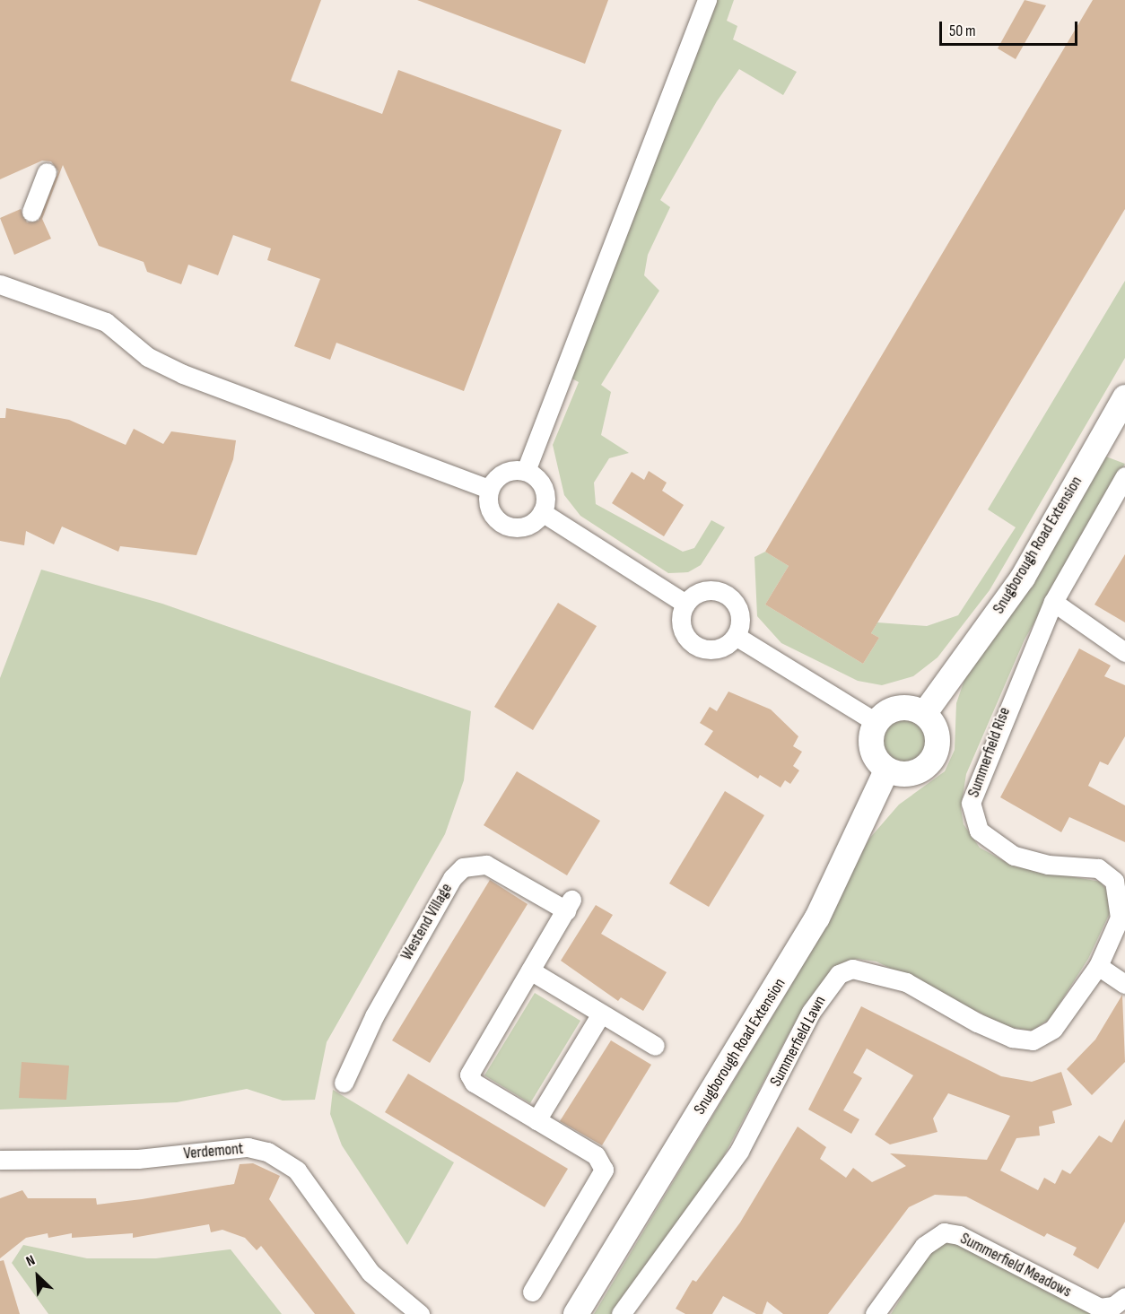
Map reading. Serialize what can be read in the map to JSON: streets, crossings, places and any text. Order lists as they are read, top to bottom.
{
  "streets": {
    "main road": ["Snugborough Road Extension"],
    "street": [
      "Summerfield Rise",
      "Westend Village",
      "Summerfield Lawn",
      "Verdemont",
      "Summerfield Meadows"
    ]
  },
  "crossings": [
    ["Summerfield Rise", "Summerfield Lawn"]
  ],
  "scale_bar": "50 m",
  "north": "top left"
}
